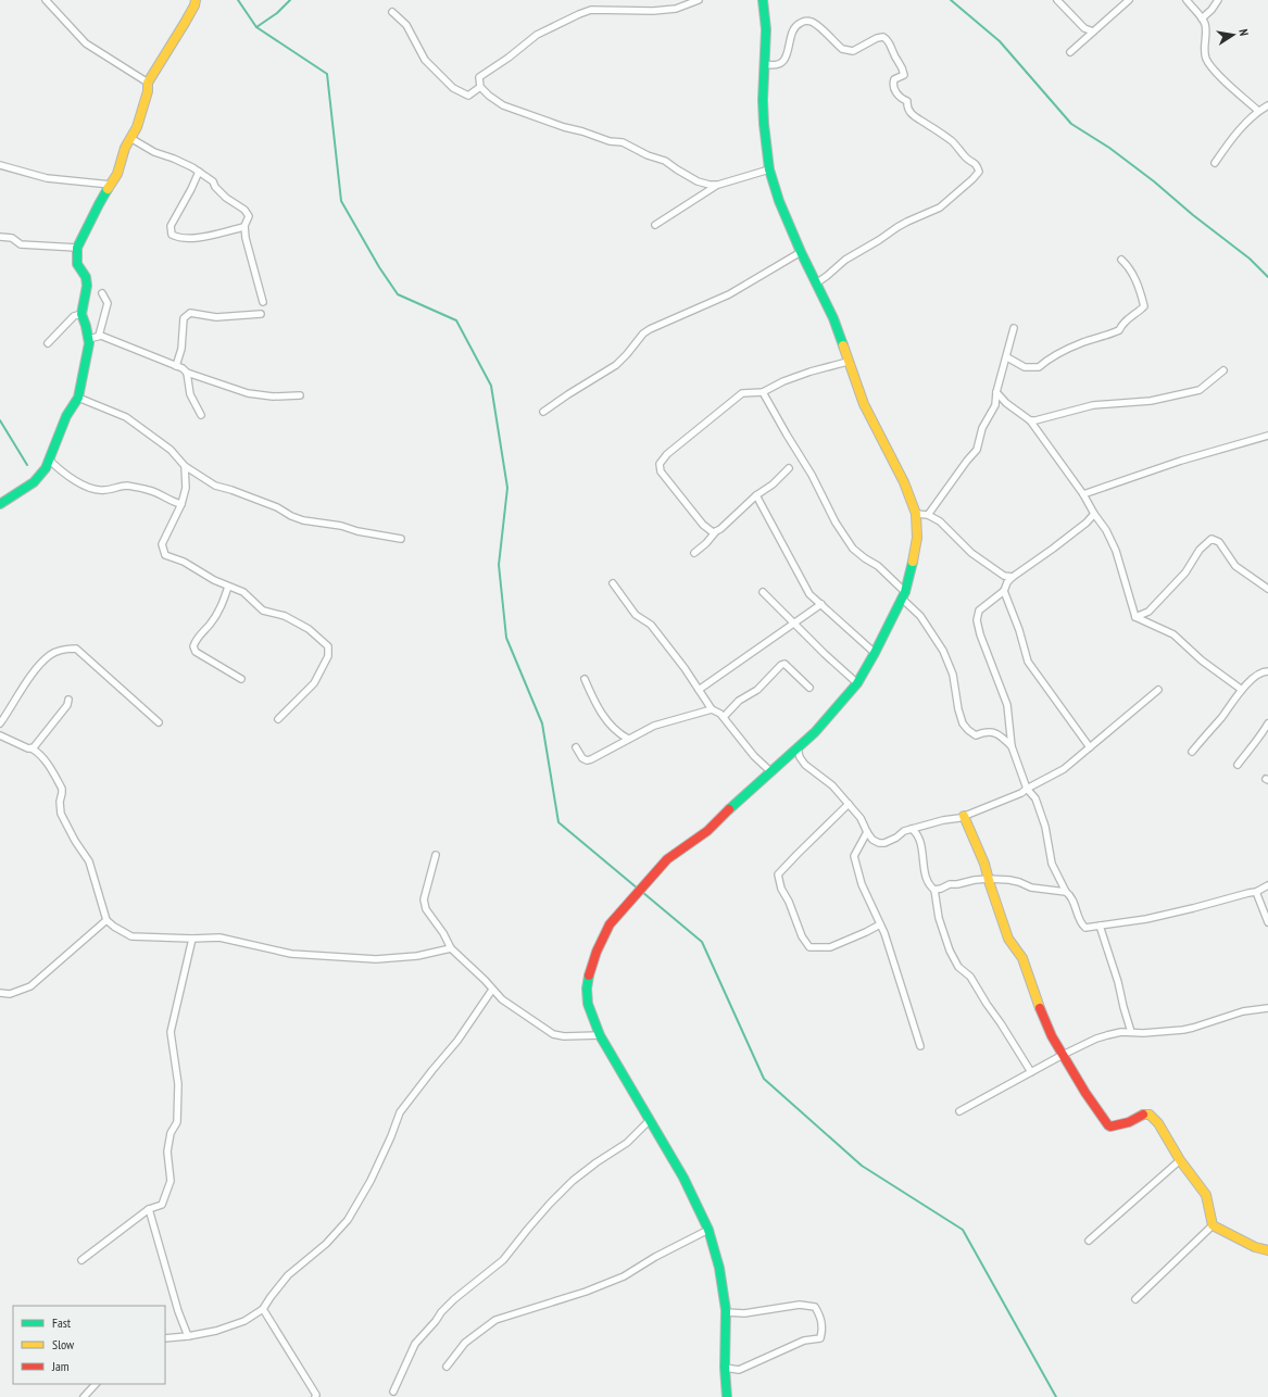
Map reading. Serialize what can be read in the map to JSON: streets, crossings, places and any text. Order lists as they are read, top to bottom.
{
  "legend": ["Fast", "Slow", "Jam"],
  "north": "right"
}
